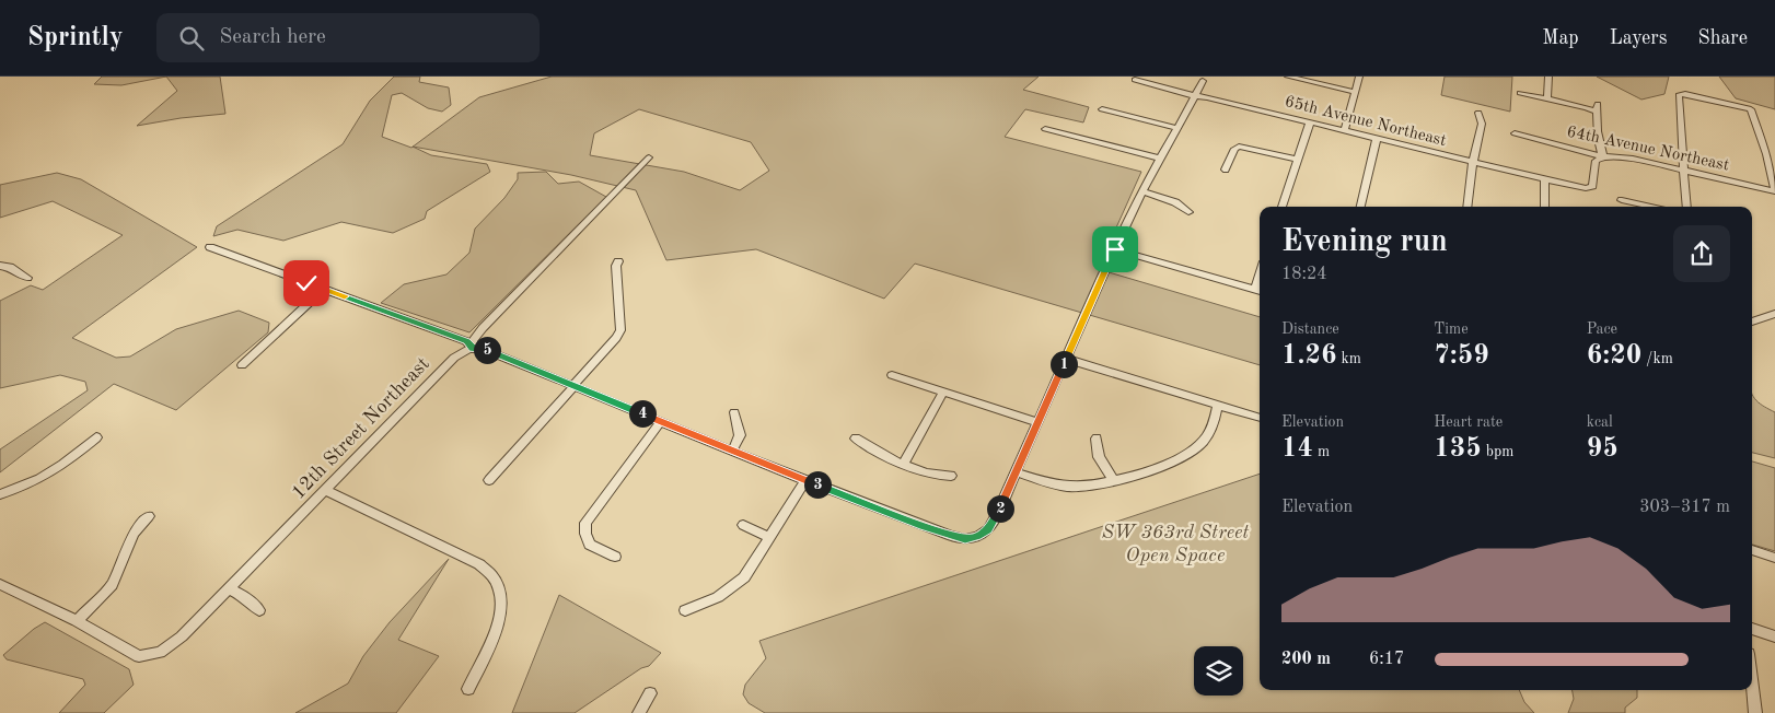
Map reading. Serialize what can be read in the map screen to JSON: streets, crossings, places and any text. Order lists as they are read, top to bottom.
{
  "streets": {
    "street": ["65th Avenue Northeast", "64th Avenue Northeast", "12th Street Northeast"]
  },
  "crossings": [
    ["65th Avenue Northeast", "64th Avenue Northeast"]
  ],
  "parks": ["SW 363rd Street Open Space"],
  "page": {
    "header": "Sprintly",
    "search": "Search here",
    "nav": ["Map", "Layers", "Share"],
    "heading": ["Evening run", "18:24"],
    "stats": [
      ["Distance", "1.26 km"],
      ["Time", "7:59"],
      ["Pace", "6:20 /km"],
      ["Elevation", "14 m"],
      ["Heart rate", "135 bpm"],
      ["kcal", "95"]
    ],
    "pins": [
      "5",
      "1",
      "4",
      "3",
      "2"
    ],
    "chart": ["Elevation", "303–317 m"],
    "list": [
      {
        "name": "200 m",
        "note": "6:17"
      }
    ]
  }
}
